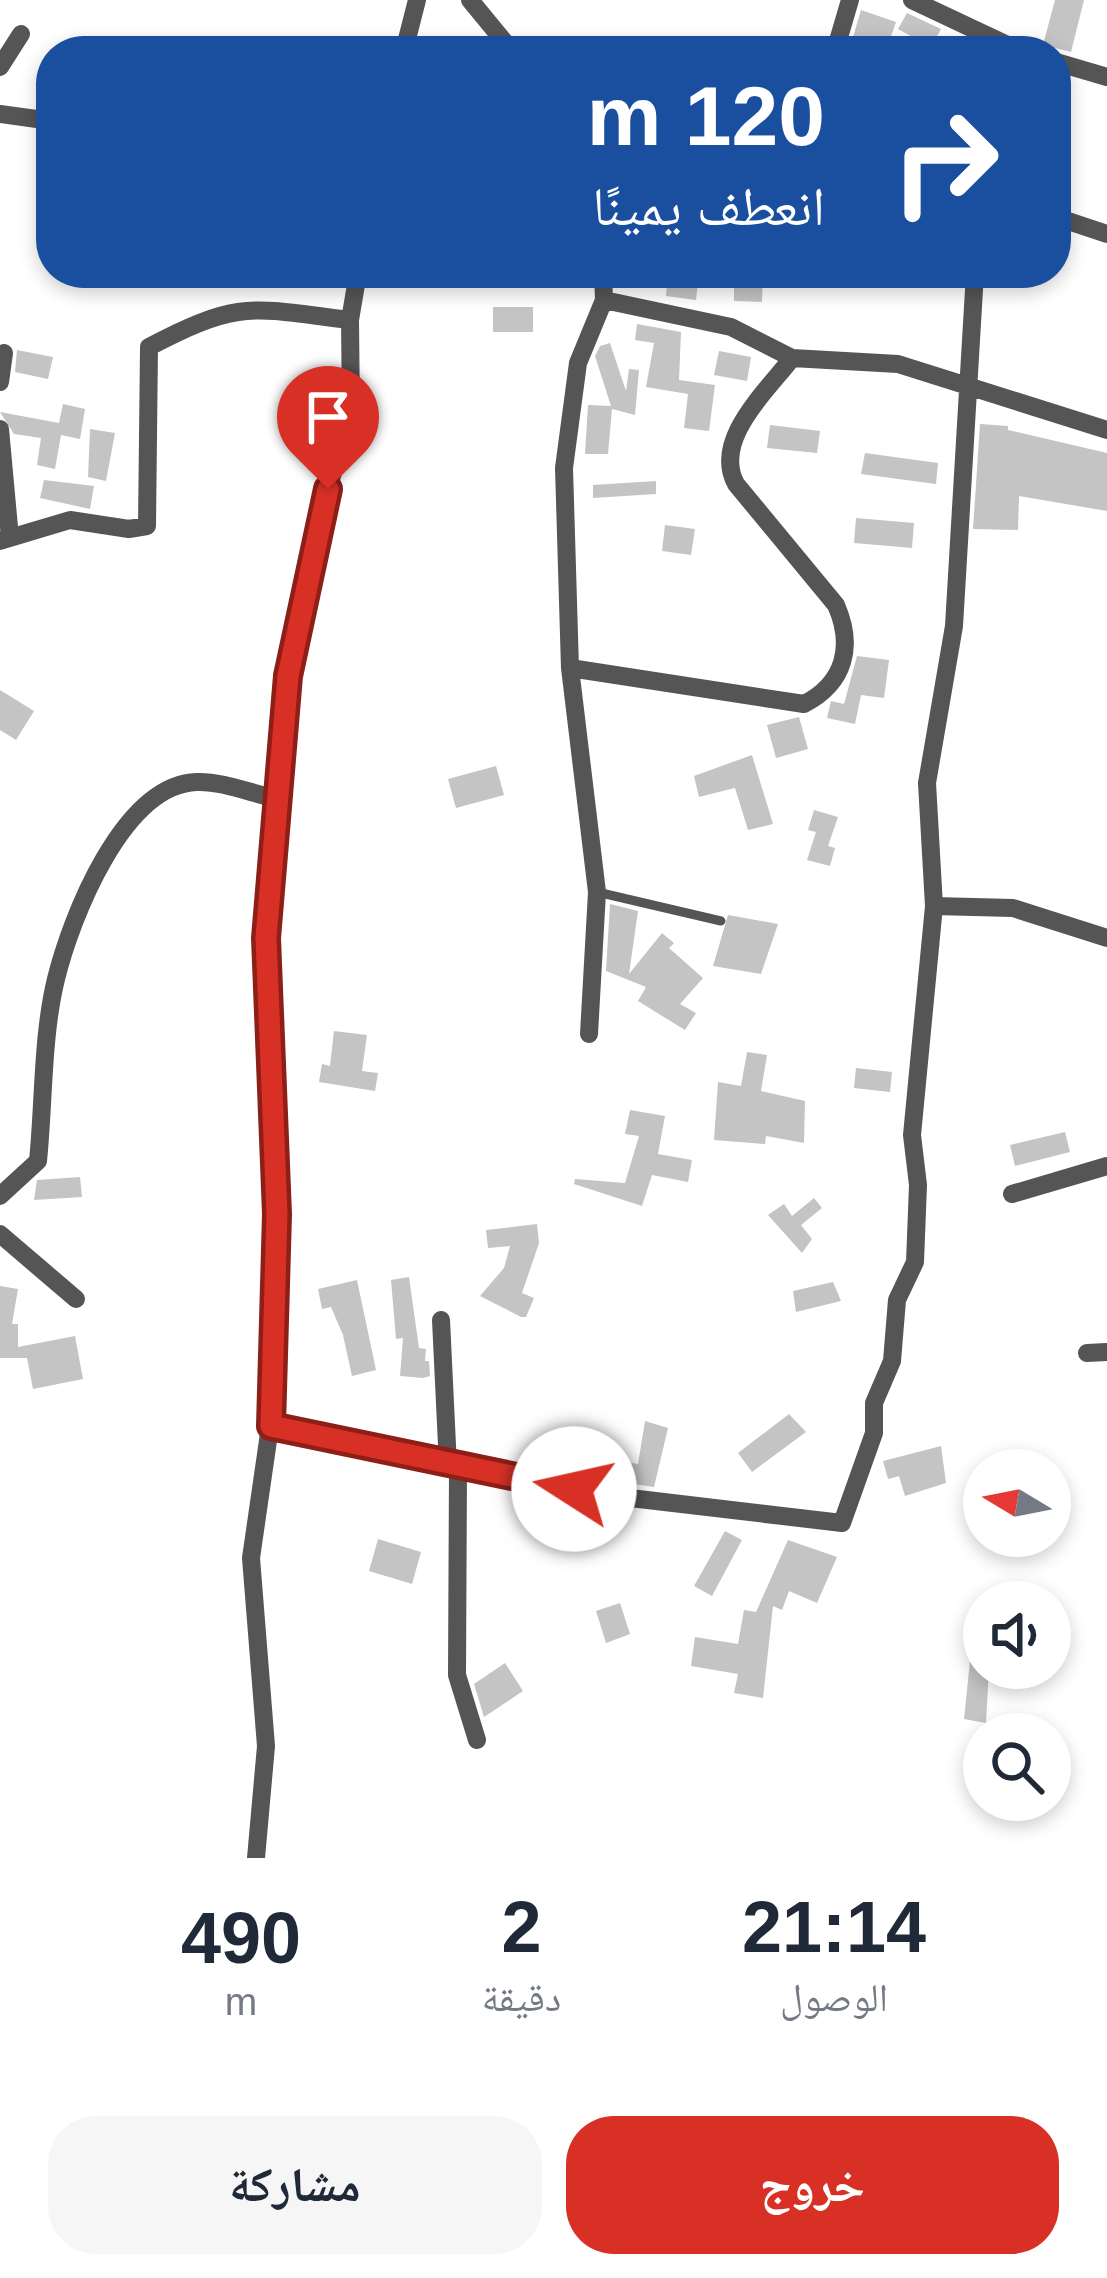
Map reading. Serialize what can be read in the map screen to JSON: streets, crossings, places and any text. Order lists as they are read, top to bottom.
{
  "north": "left",
  "page": {
    "turn": ["120 m", "انعطف يمينًا"],
    "eta": [
      "21:14",
      "الوصول",
      "2",
      "دقيقة",
      "490",
      "m"
    ],
    "buttons": ["خروج", "مشاركة"]
  }
}
